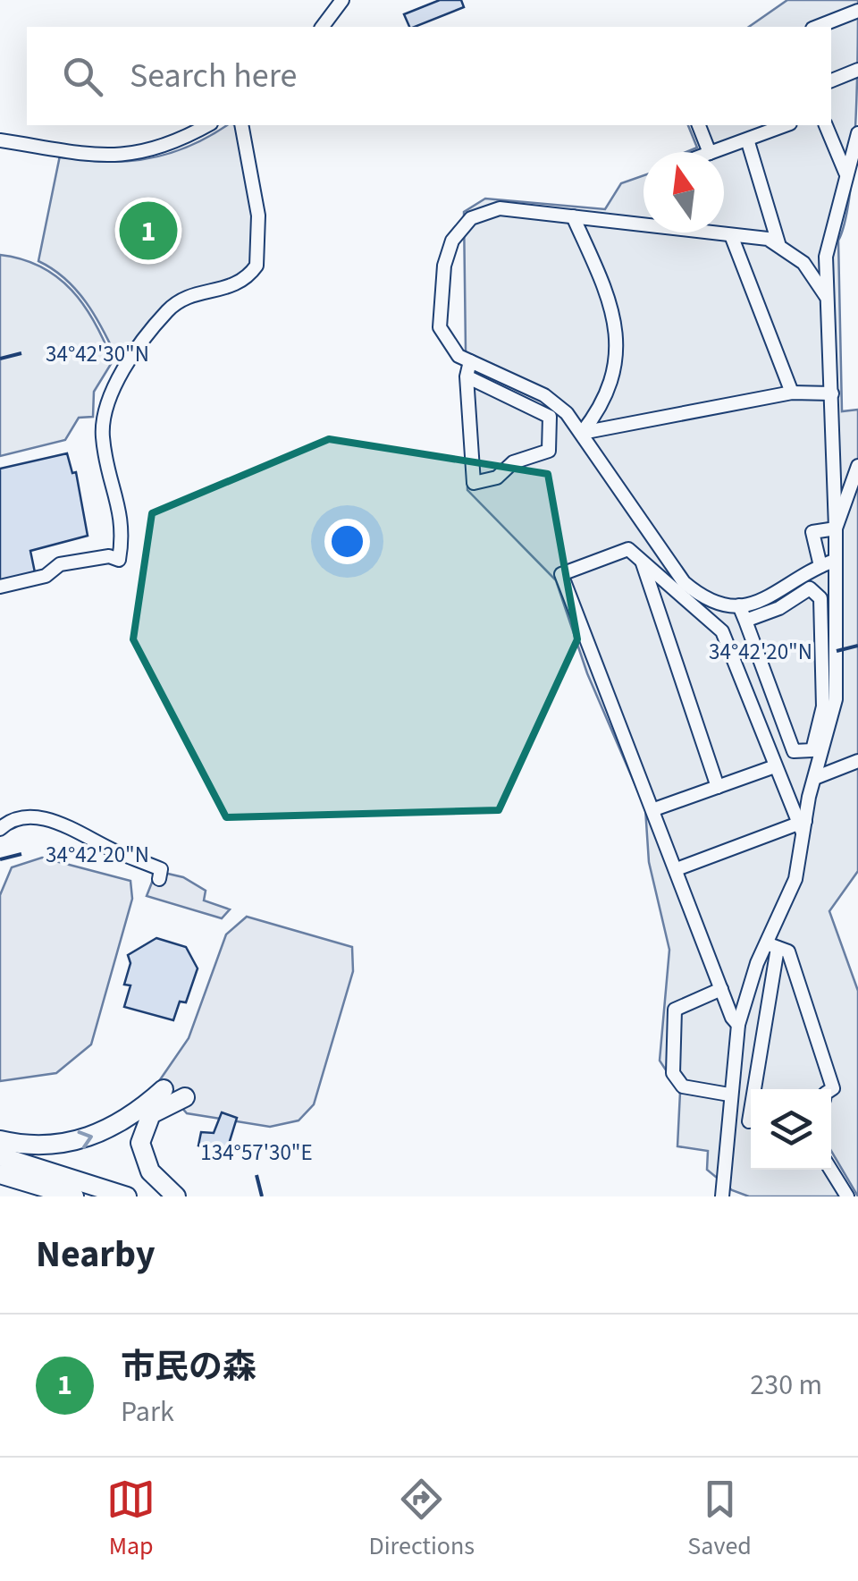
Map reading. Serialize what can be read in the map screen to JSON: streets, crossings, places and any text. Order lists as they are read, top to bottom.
{
  "north": "top",
  "page": {
    "search": "Search here",
    "pins": "1",
    "heading": "Nearby",
    "list": [
      {
        "mark": "1",
        "name": "市民の森",
        "note": "Park",
        "value": "230 m"
      }
    ],
    "nav": ["Map", "Directions", "Saved"]
  },
  "coordinates": ["34°42'30\"N", "34°42'20\"N", "134°57'30\"E"]
}
